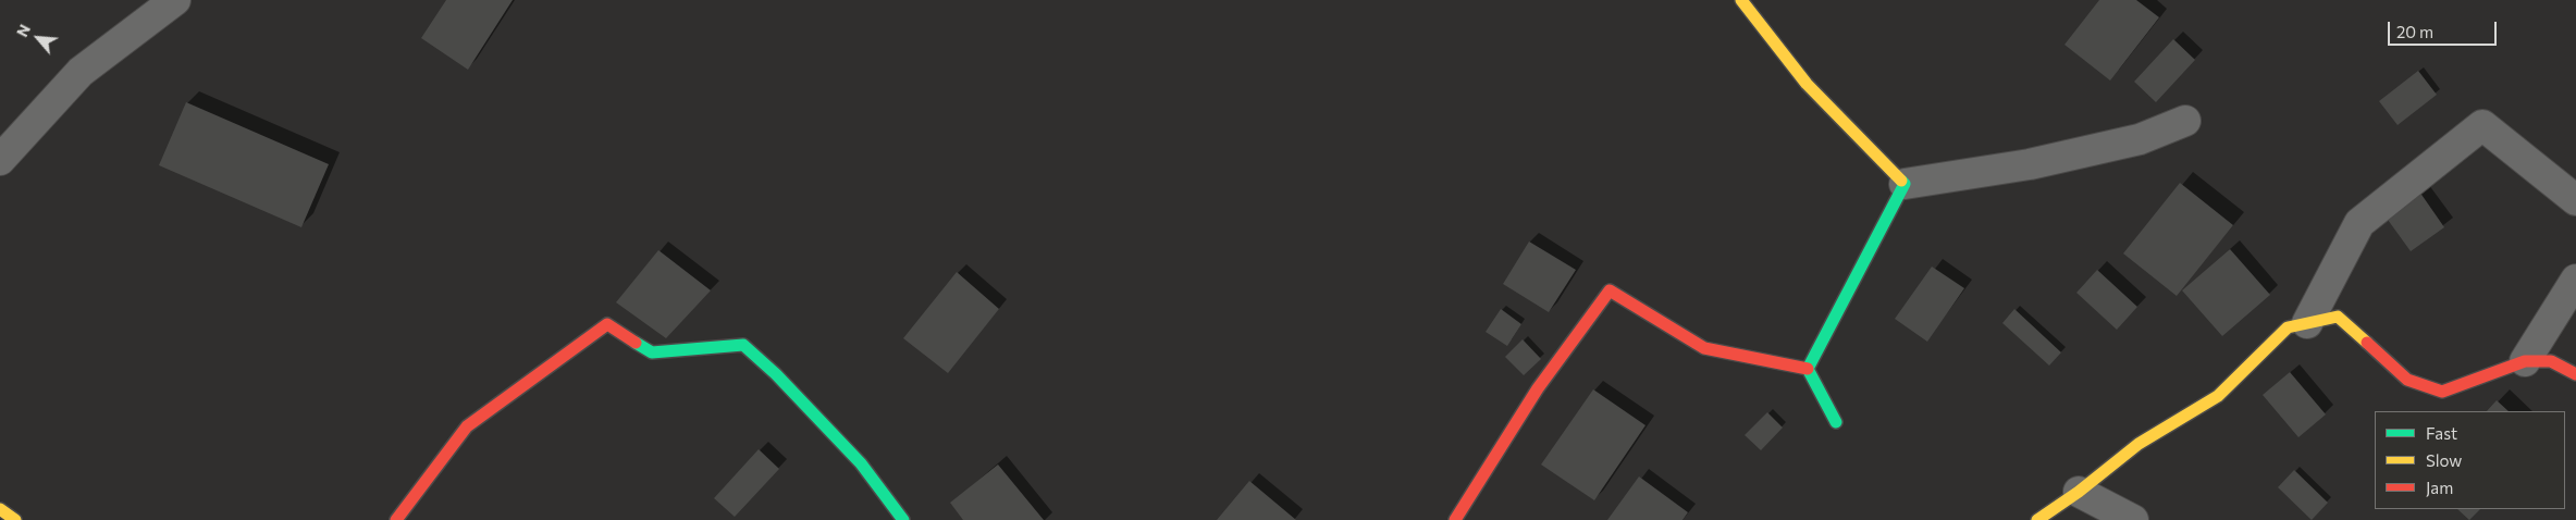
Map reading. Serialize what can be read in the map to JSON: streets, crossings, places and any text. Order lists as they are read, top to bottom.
{
  "legend": ["Fast", "Slow", "Jam"],
  "scale_bar": "20 m",
  "north": "top left"
}
